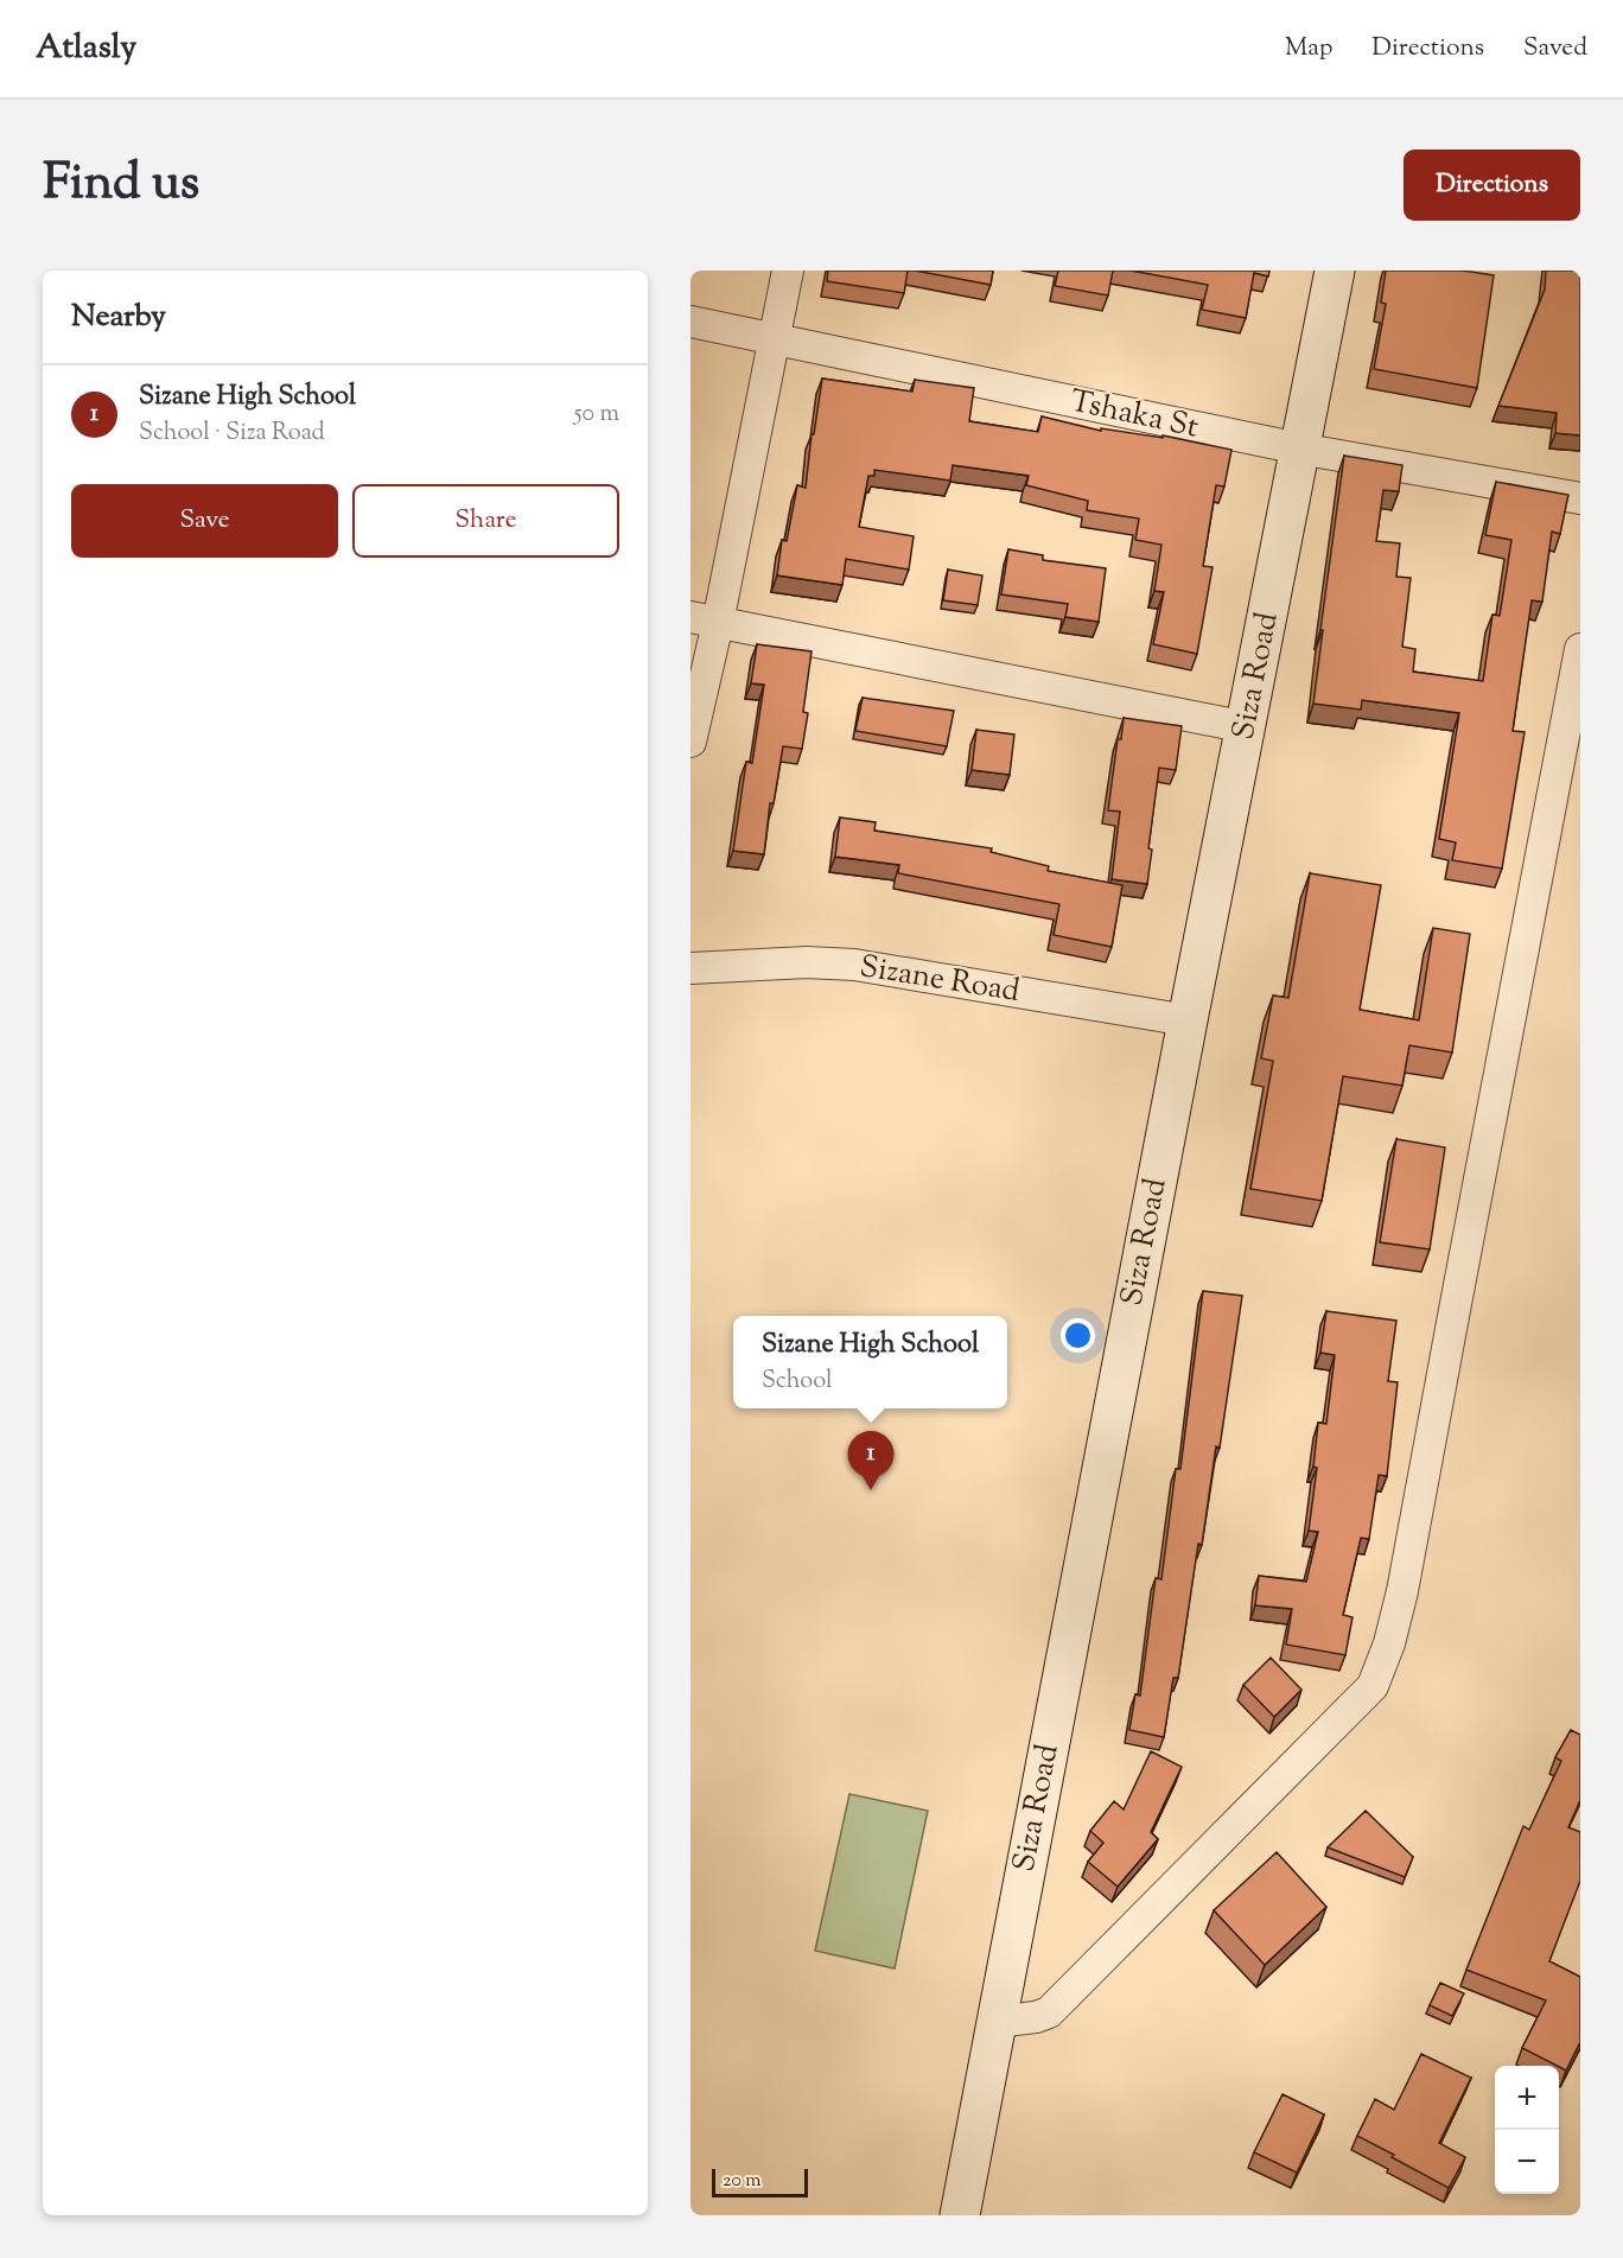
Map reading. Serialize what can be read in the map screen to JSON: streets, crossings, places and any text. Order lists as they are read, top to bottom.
{
  "streets": {
    "street": ["Tshaka St", "Siza Road", "Sizane Road"]
  },
  "crossings": [
    ["Tshaka St", "Siza Road"],
    ["Siza Road", "Sizane Road"]
  ],
  "scale_bar": "20 m",
  "page": {
    "header": "Atlasly",
    "nav": ["Map", "Directions", "Saved"],
    "title": "Find us",
    "buttons": [
      "Directions",
      ["Save", "Share"]
    ],
    "heading": "Nearby",
    "list": [
      {
        "mark": "1",
        "name": "Sizane High School",
        "note": "School · Siza Road",
        "value": "50 m"
      }
    ],
    "popup": ["Sizane High School", "School"],
    "pins": "1",
    "map_buttons": ["+", "−"],
    "scale": "20 m"
  }
}
